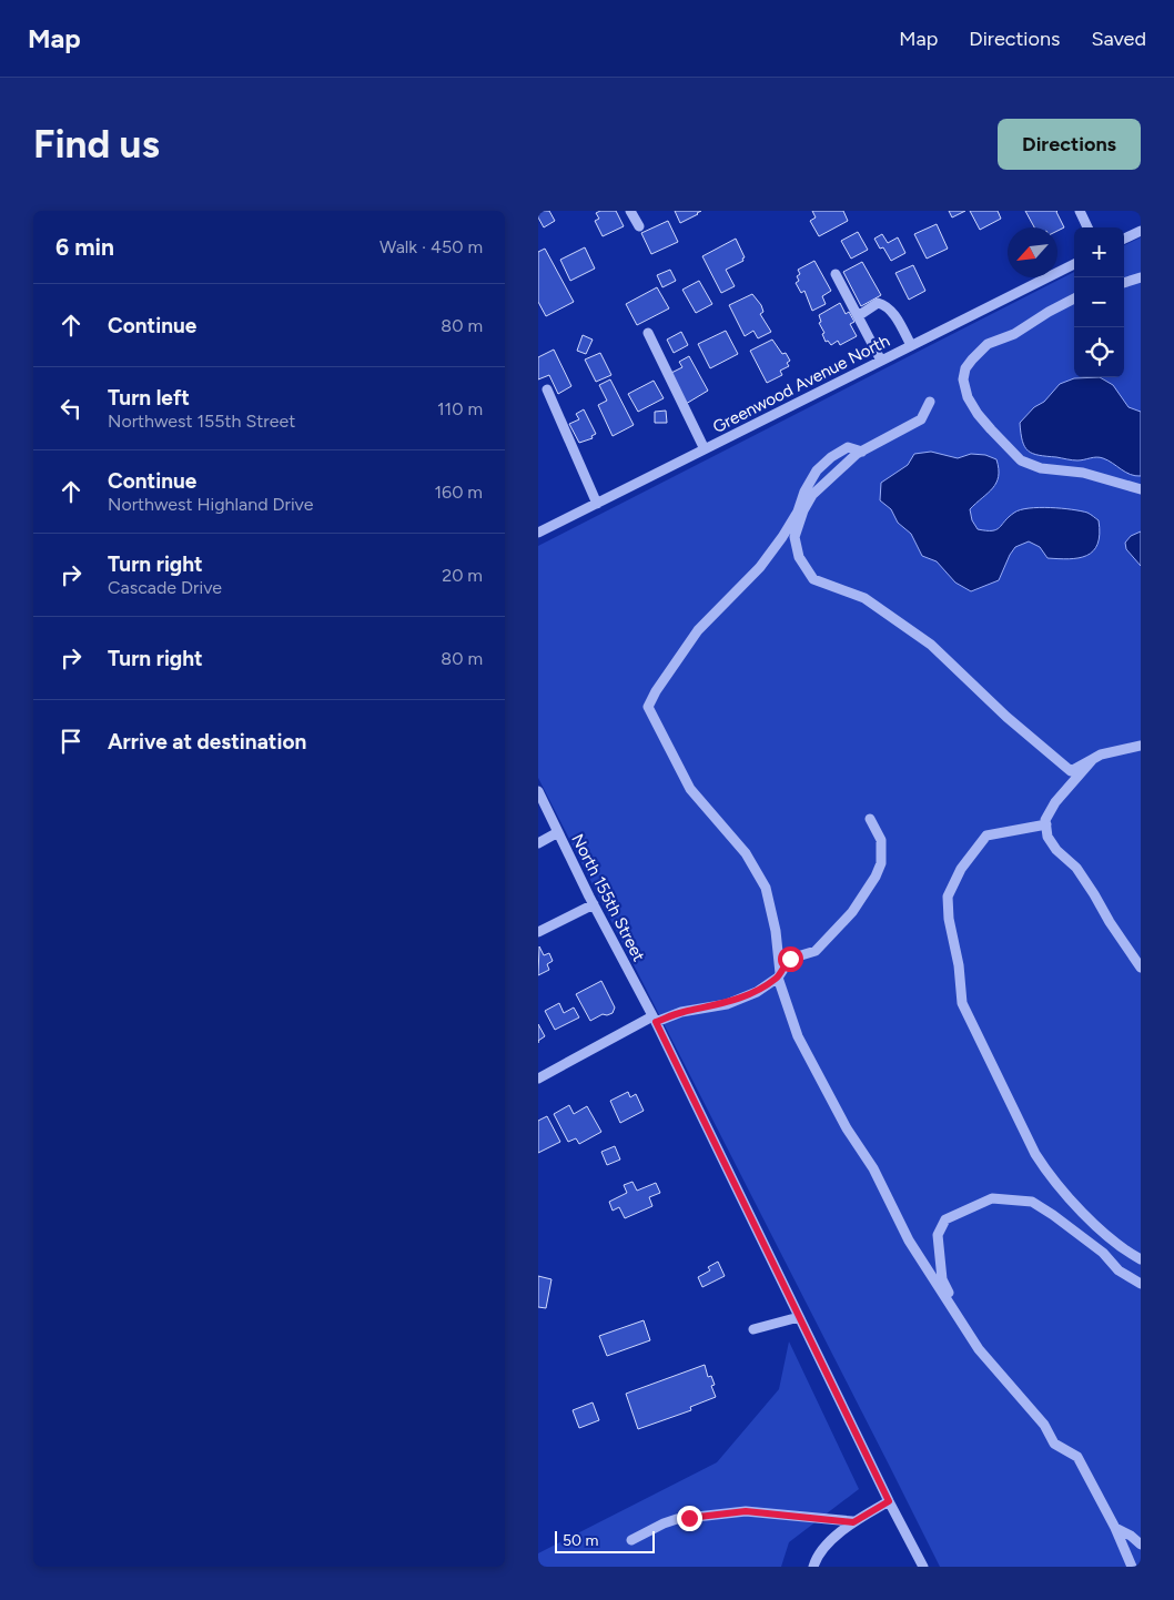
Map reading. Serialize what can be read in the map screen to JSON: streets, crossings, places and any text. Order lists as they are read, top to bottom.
{
  "streets": {
    "street": ["Greenwood Avenue North", "North 155th Street"]
  },
  "scale_bar": "50 m",
  "north": "bottom left",
  "page": {
    "header": "Map",
    "nav": ["Map", "Directions", "Saved"],
    "buttons": "Directions",
    "title": "Find us",
    "heading": ["6 min", "Walk · 450 m"],
    "map_buttons": ["+", "−"],
    "list": [
      ["Continue", "80 m"],
      ["Turn left", "Northwest 155th Street", "110 m"],
      ["Continue", "Northwest Highland Drive", "160 m"],
      ["Turn right", "Cascade Drive", "20 m"],
      ["Turn right", "80 m"],
      "Arrive at destination"
    ],
    "scale": "50 m"
  }
}
